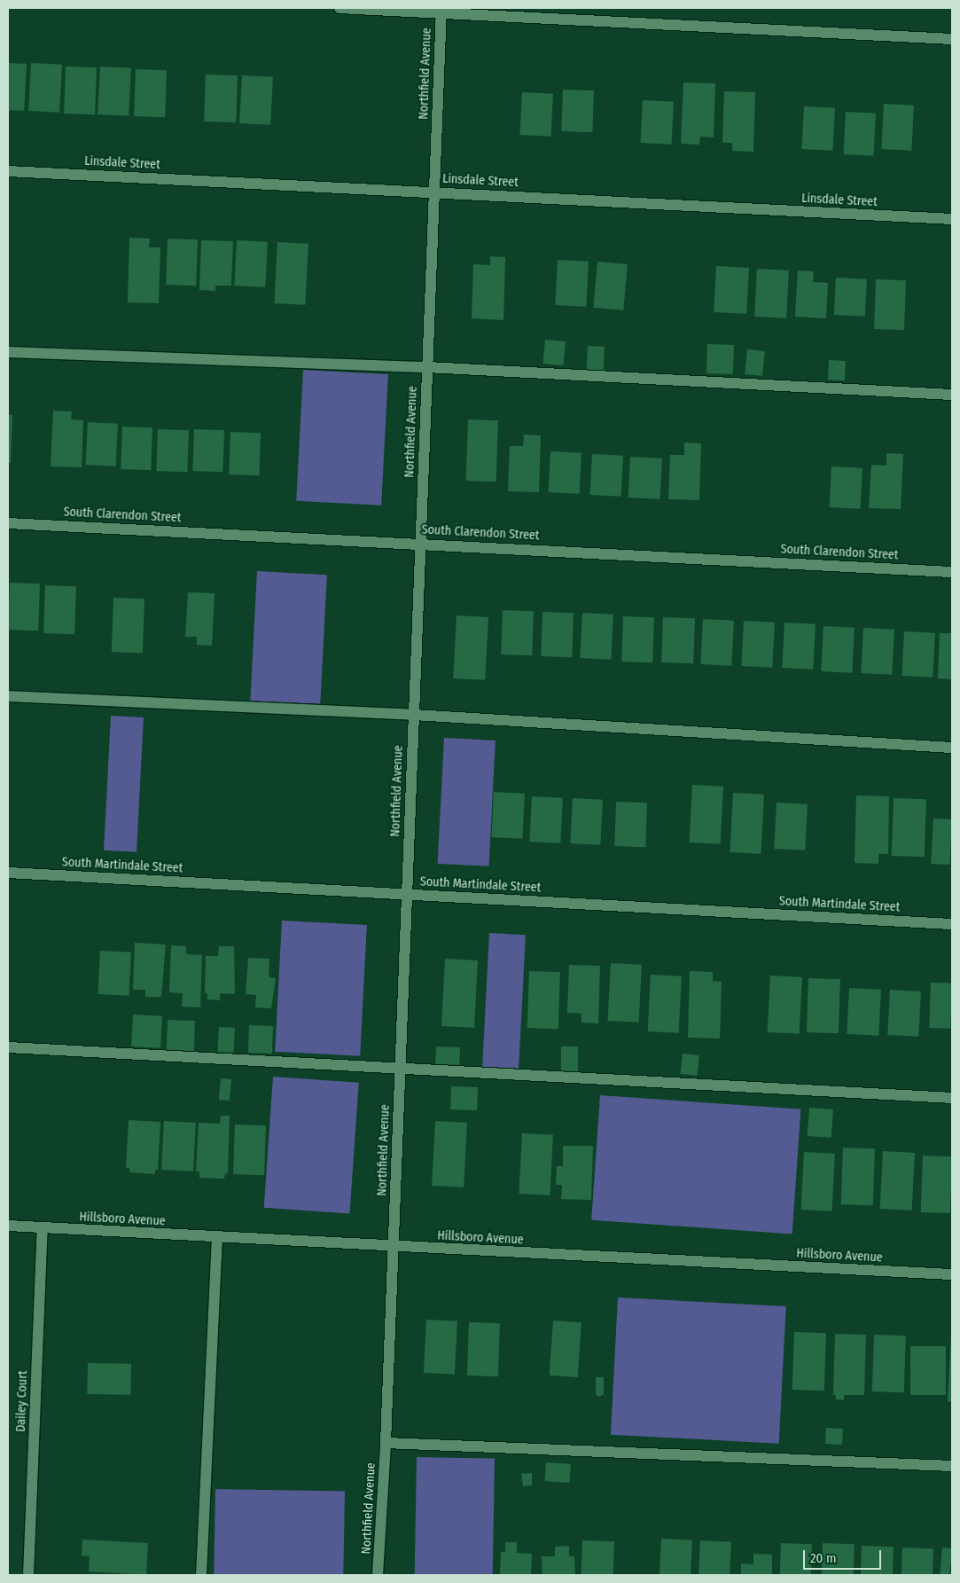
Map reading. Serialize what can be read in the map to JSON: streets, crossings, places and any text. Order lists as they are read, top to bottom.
{
  "streets": {
    "street": [
      "Northfield Avenue",
      "Linsdale Street",
      "South Clarendon Street",
      "South Martindale Street",
      "Hillsboro Avenue",
      "Dailey Court"
    ]
  },
  "crossings": [
    ["Northfield Avenue", "Linsdale Street"],
    ["Northfield Avenue", "South Clarendon Street"],
    ["Northfield Avenue", "South Martindale Street"],
    ["Northfield Avenue", "Hillsboro Avenue"],
    ["Hillsboro Avenue", "Dailey Court"]
  ],
  "scale_bar": "20 m"
}
